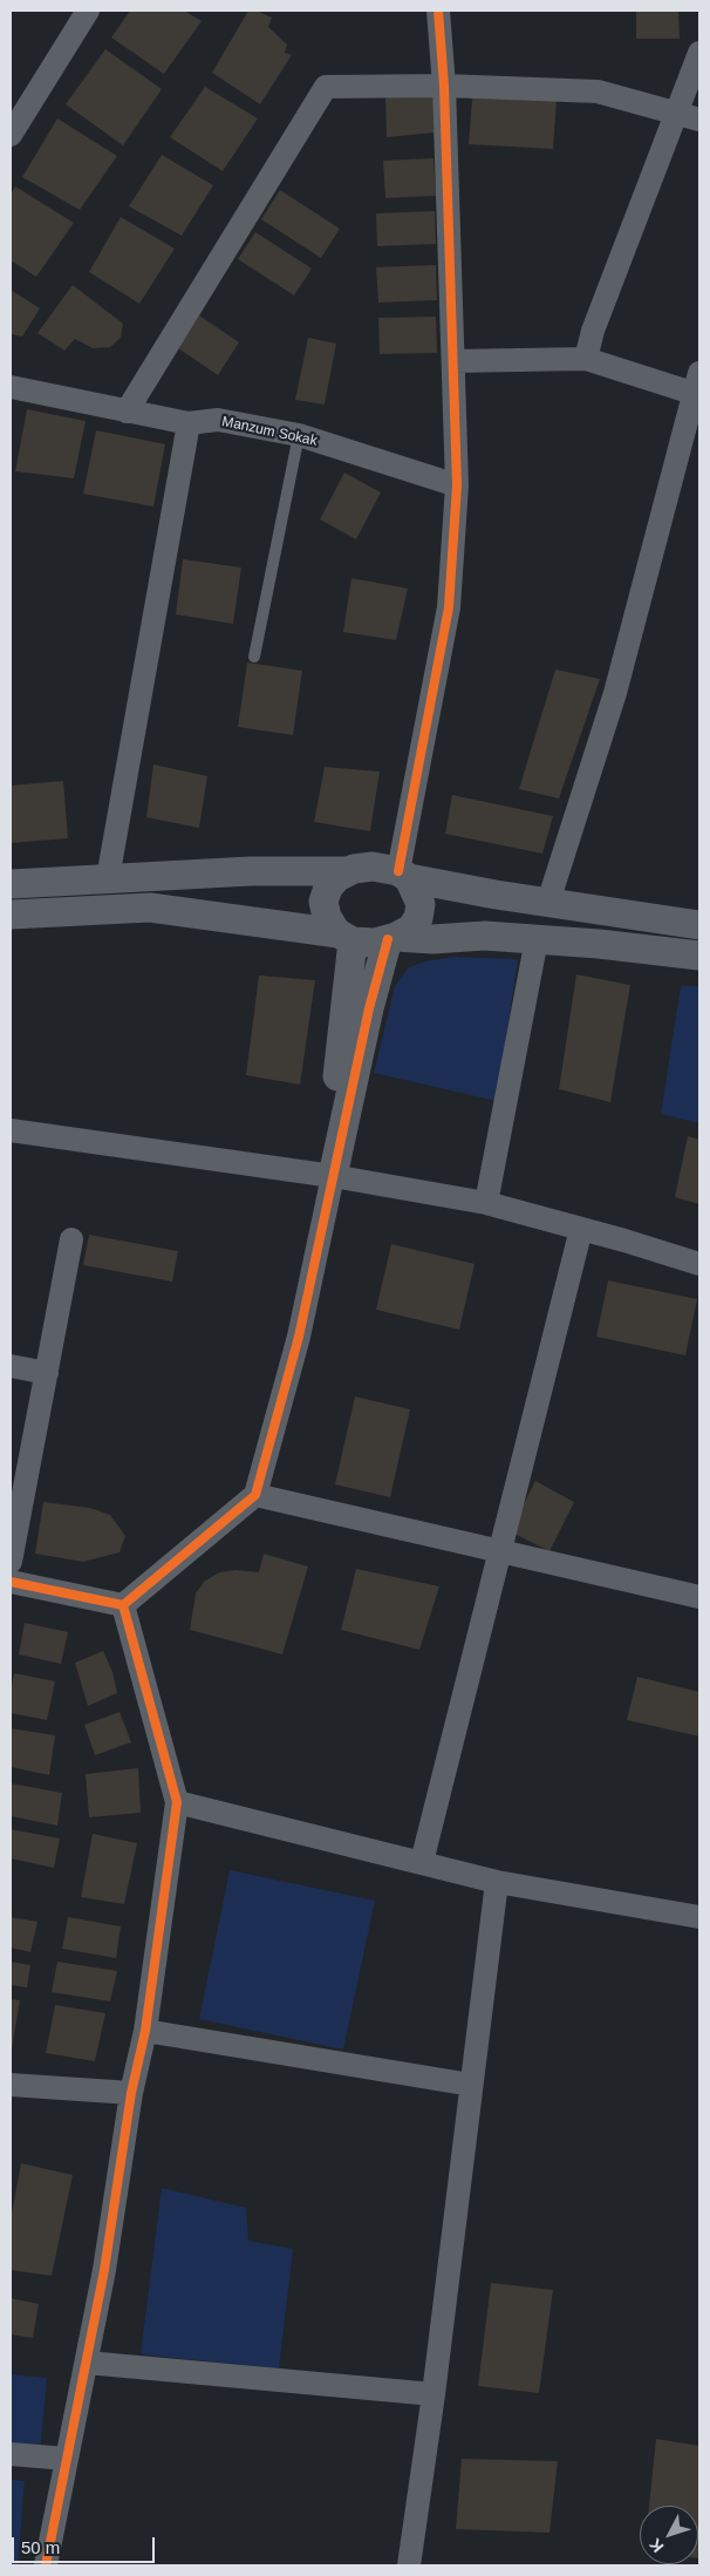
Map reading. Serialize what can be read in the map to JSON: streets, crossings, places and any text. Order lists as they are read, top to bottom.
{
  "streets": {
    "street": ["Manzum Sokak"]
  },
  "scale_bar": "50 m",
  "north": "bottom left"
}
